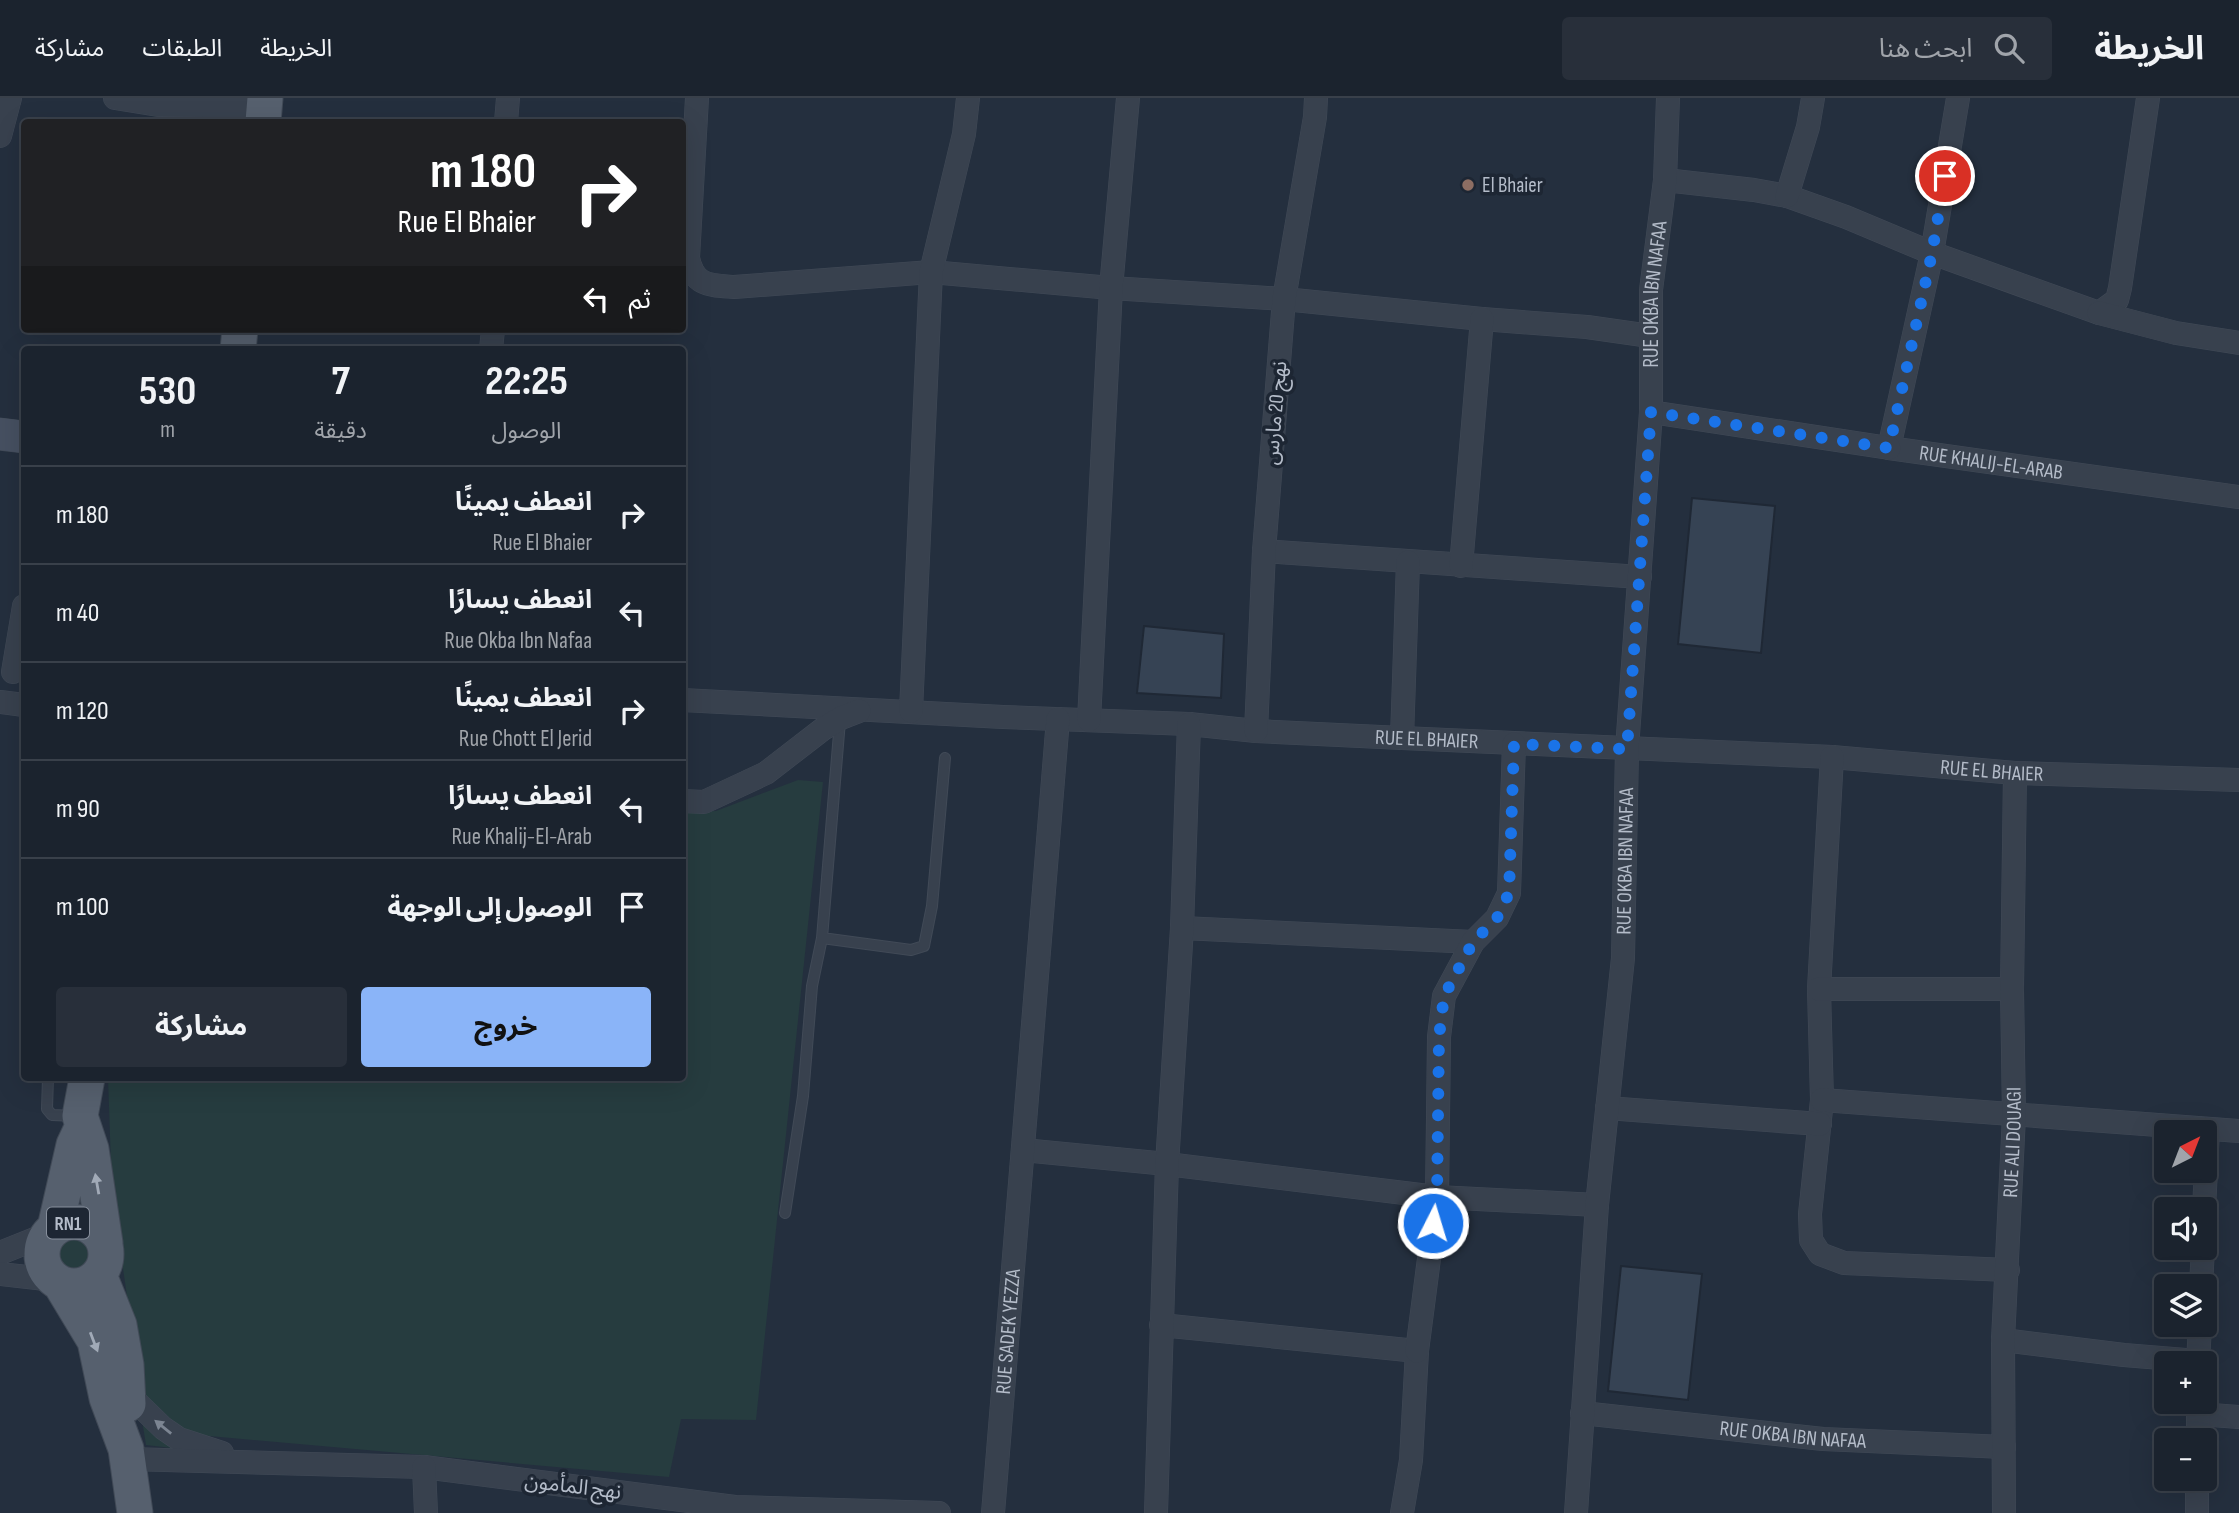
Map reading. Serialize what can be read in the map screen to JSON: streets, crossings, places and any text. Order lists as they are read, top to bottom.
{
  "streets": {
    "main road": ["RN1"],
    "street": [
      "RUE OKBA IBN NAFAA",
      "نهج 20 مارس",
      "RUE KHALIJ-EL-ARAB",
      "RUE EL BHAIER",
      "RUE ALI DOUAGI",
      "RUE SADEK YEZZA",
      "نهج المأمون"
    ]
  },
  "crossings": [
    ["RUE OKBA IBN NAFAA", "RUE EL BHAIER"],
    ["RUE OKBA IBN NAFAA", "RUE ALI DOUAGI"],
    ["نهج 20 مارس", "RUE EL BHAIER"],
    ["RUE EL BHAIER", "RUE ALI DOUAGI"],
    ["RUE EL BHAIER", "RUE SADEK YEZZA"],
    ["RN1", "نهج المأمون"]
  ],
  "places": ["El Bhaier"],
  "north": "top right",
  "page": {
    "header": "الخريطة",
    "search": "ابحث هنا",
    "nav": ["الخريطة", "الطبقات", "مشاركة"],
    "turn": ["180 m", "Rue El Bhaier"],
    "then": "ثم",
    "eta": [
      "22:25",
      "الوصول",
      "7",
      "دقيقة",
      "530",
      "m"
    ],
    "list": [
      {
        "name": "انعطف يمينًا",
        "note": "Rue El Bhaier",
        "value": "180 m"
      },
      {
        "name": "انعطف يسارًا",
        "note": "Rue Okba Ibn Nafaa",
        "value": "40 m"
      },
      {
        "name": "انعطف يمينًا",
        "note": "Rue Chott El Jerid",
        "value": "120 m"
      },
      {
        "name": "انعطف يسارًا",
        "note": "Rue Khalij-El-Arab",
        "value": "90 m"
      },
      {
        "name": "الوصول إلى الوجهة",
        "value": "100 m"
      }
    ],
    "buttons": ["خروج", "مشاركة"],
    "map_buttons": ["+", "−"]
  }
}
